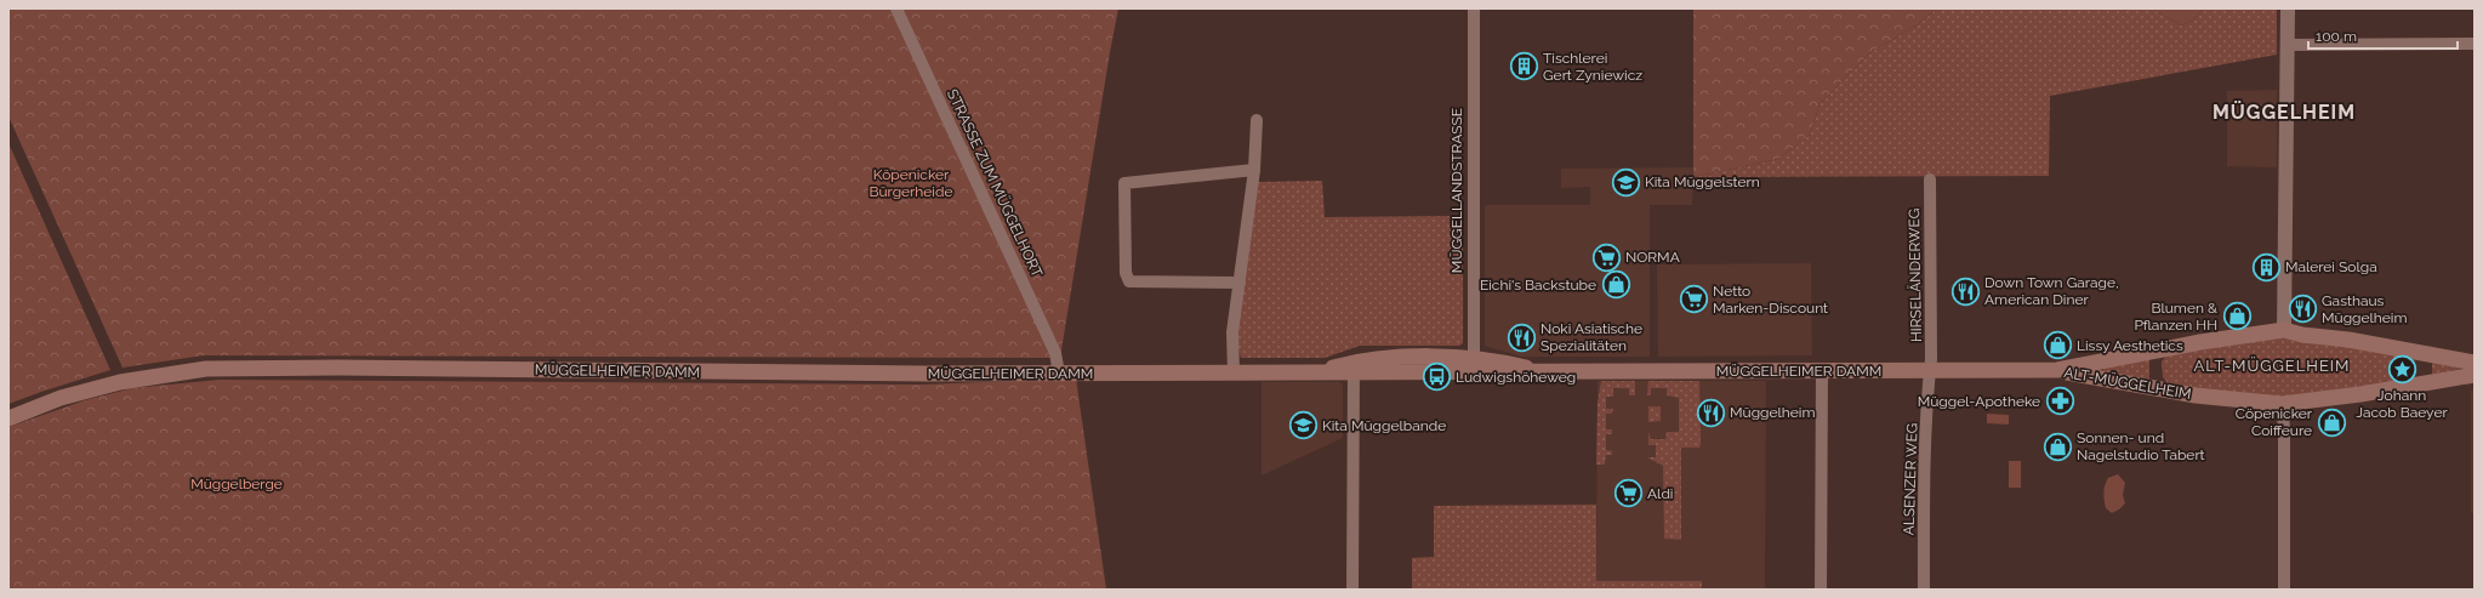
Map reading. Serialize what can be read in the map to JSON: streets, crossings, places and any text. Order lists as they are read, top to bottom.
{
  "streets": {
    "main road": ["MÜGGELHEIMER DAMM", "ALT-MÜGGELHEIM"],
    "street": [
      "STRASSE ZUM MÜGGELHORT",
      "MÜGGELLANDSTRASSE",
      "HIRSELÄNDERWEG",
      "ALSENZER WEG"
    ]
  },
  "crossings": [
    ["STRASSE ZUM MÜGGELHORT", "MÜGGELHEIMER DAMM"],
    ["MÜGGELLANDSTRASSE", "MÜGGELHEIMER DAMM"],
    ["HIRSELÄNDERWEG", "MÜGGELHEIMER DAMM"],
    ["HIRSELÄNDERWEG", "ALSENZER WEG"],
    ["MÜGGELHEIMER DAMM", "ALT-MÜGGELHEIM"],
    ["MÜGGELHEIMER DAMM", "ALSENZER WEG"]
  ],
  "districts": ["MÜGGELHEIM", "ALT-MÜGGELHEIM"],
  "parks": ["Köpenicker Bürgerheide", "Müggelberge"],
  "places": {
    "building": ["Tischlerei Gert Zyniewicz", "Malerei Solga"],
    "school or university": ["Kita Müggelstern", "Kita Müggelbande"],
    "supermarket": ["NORMA", "Netto Marken-Discount", "Aldi"],
    "shop": [
      "Eichi's Backstube",
      "Blumen & Pflanzen HH",
      "Lissy Aesthetics",
      "Cöpenicker Coiffeure",
      "Sonnen- und Nagelstudio Tabert"
    ],
    "restaurant": [
      "Down Town Garage, American Diner",
      "Gasthaus Müggelheim",
      "Noki Asiatische Spezialitäten",
      "Müggelheim"
    ],
    "place": ["Johann Jacob Baeyer"],
    "bus stop": ["Ludwigshöheweg"],
    "pharmacy": ["Müggel-Apotheke"]
  },
  "scale_bar": "100 m"
}
